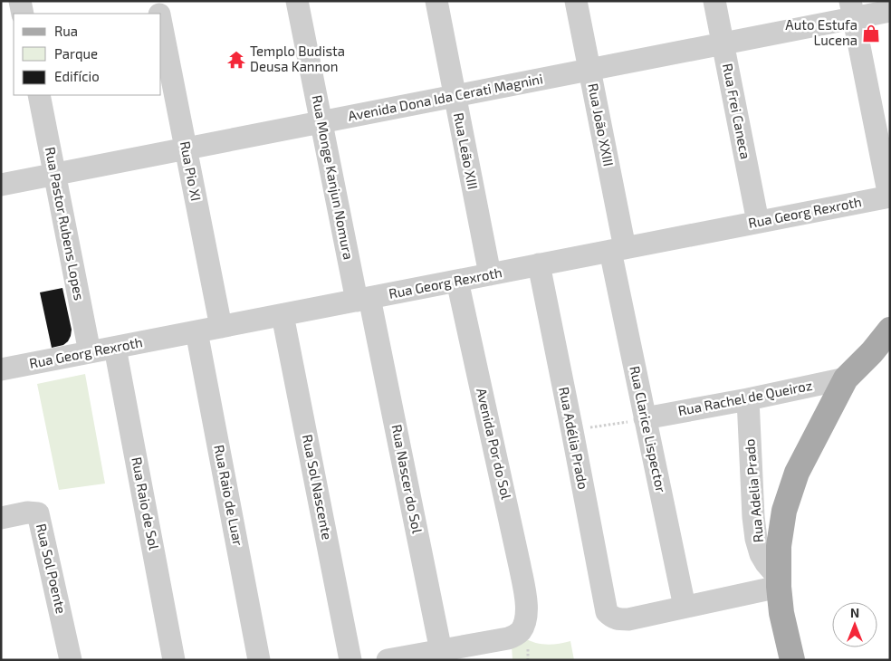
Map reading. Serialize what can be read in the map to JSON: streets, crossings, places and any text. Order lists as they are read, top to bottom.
{
  "streets": {
    "street": [
      "Avenida Dona Ida Cerati Magnini",
      "Rua Frei Caneca",
      "Rua João XXIII",
      "Rua Leão XIII",
      "Rua Pio XI",
      "Rua Monge Kanjun Nomura",
      "Rua Georg Rexroth",
      "Rua Pastor Rubens Lopes",
      "Rua Rachel de Queiroz",
      "Rua Clarice Lispector",
      "Rua Adélia Prado",
      "Avenida Por do Sol",
      "Rua Nascer do Sol",
      "Rua Sol Nascente",
      "Rua Adelia Prado",
      "Rua Raio de Luar",
      "Rua Raio de Sol",
      "Rua Sol Poente"
    ]
  },
  "crossings": [
    ["Avenida Dona Ida Cerati Magnini", "Rua Frei Caneca"],
    ["Avenida Dona Ida Cerati Magnini", "Rua João XXIII"],
    ["Avenida Dona Ida Cerati Magnini", "Rua Leão XIII"],
    ["Avenida Dona Ida Cerati Magnini", "Rua Pio XI"],
    ["Avenida Dona Ida Cerati Magnini", "Rua Monge Kanjun Nomura"],
    ["Avenida Dona Ida Cerati Magnini", "Rua Pastor Rubens Lopes"],
    ["Rua Frei Caneca", "Rua Georg Rexroth"],
    ["Rua João XXIII", "Rua Georg Rexroth"],
    ["Rua João XXIII", "Rua Clarice Lispector"],
    ["Rua Leão XIII", "Rua Georg Rexroth"],
    ["Rua Pio XI", "Rua Georg Rexroth"],
    ["Rua Monge Kanjun Nomura", "Rua Georg Rexroth"],
    ["Rua Monge Kanjun Nomura", "Rua Nascer do Sol"],
    ["Rua Georg Rexroth", "Rua Pastor Rubens Lopes"],
    ["Rua Georg Rexroth", "Rua Clarice Lispector"],
    ["Rua Georg Rexroth", "Rua Adélia Prado"],
    ["Rua Georg Rexroth", "Avenida Por do Sol"],
    ["Rua Georg Rexroth", "Rua Nascer do Sol"],
    ["Rua Georg Rexroth", "Rua Sol Nascente"],
    ["Rua Georg Rexroth", "Rua Raio de Luar"],
    ["Rua Georg Rexroth", "Rua Raio de Sol"],
    ["Rua Rachel de Queiroz", "Rua Clarice Lispector"],
    ["Rua Rachel de Queiroz", "Rua Adelia Prado"],
    ["Rua Clarice Lispector", "Rua Adélia Prado"],
    ["Avenida Por do Sol", "Rua Nascer do Sol"]
  ],
  "places": {
    "shop": ["Auto Estufa Lucena"],
    "temple": ["Templo Budista Deusa Kannon"]
  },
  "legend": ["Rua", "Parque", "Edifício"],
  "north": "top"
}
